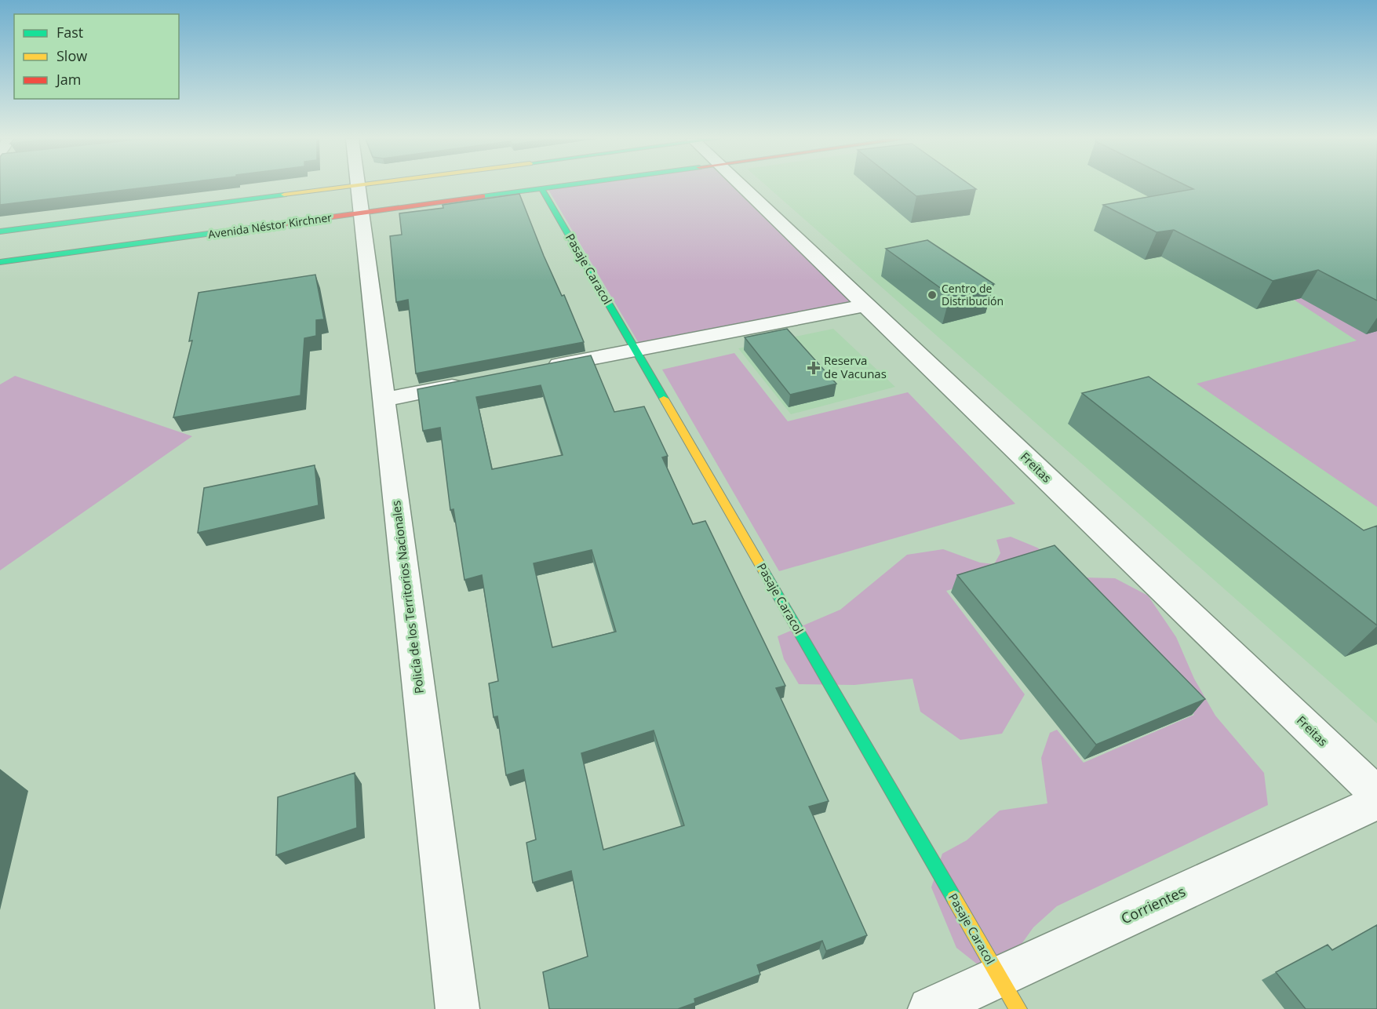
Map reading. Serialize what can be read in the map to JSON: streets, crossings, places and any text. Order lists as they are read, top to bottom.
{
  "streets": {
    "main road": ["Avenida Néstor Kirchner", "Pasaje Caracol"],
    "street": ["Freitas", "Policía de los Territorios Nacionales", "Corrientes"]
  },
  "crossings": [
    ["Avenida Néstor Kirchner", "Pasaje Caracol"],
    ["Avenida Néstor Kirchner", "Policía de los Territorios Nacionales"],
    ["Pasaje Caracol", "Corrientes"]
  ],
  "places": {
    "other": ["Centro de Distribución"],
    "health": ["Reserva de Vacunas"]
  },
  "legend": ["Fast", "Slow", "Jam"]
}
